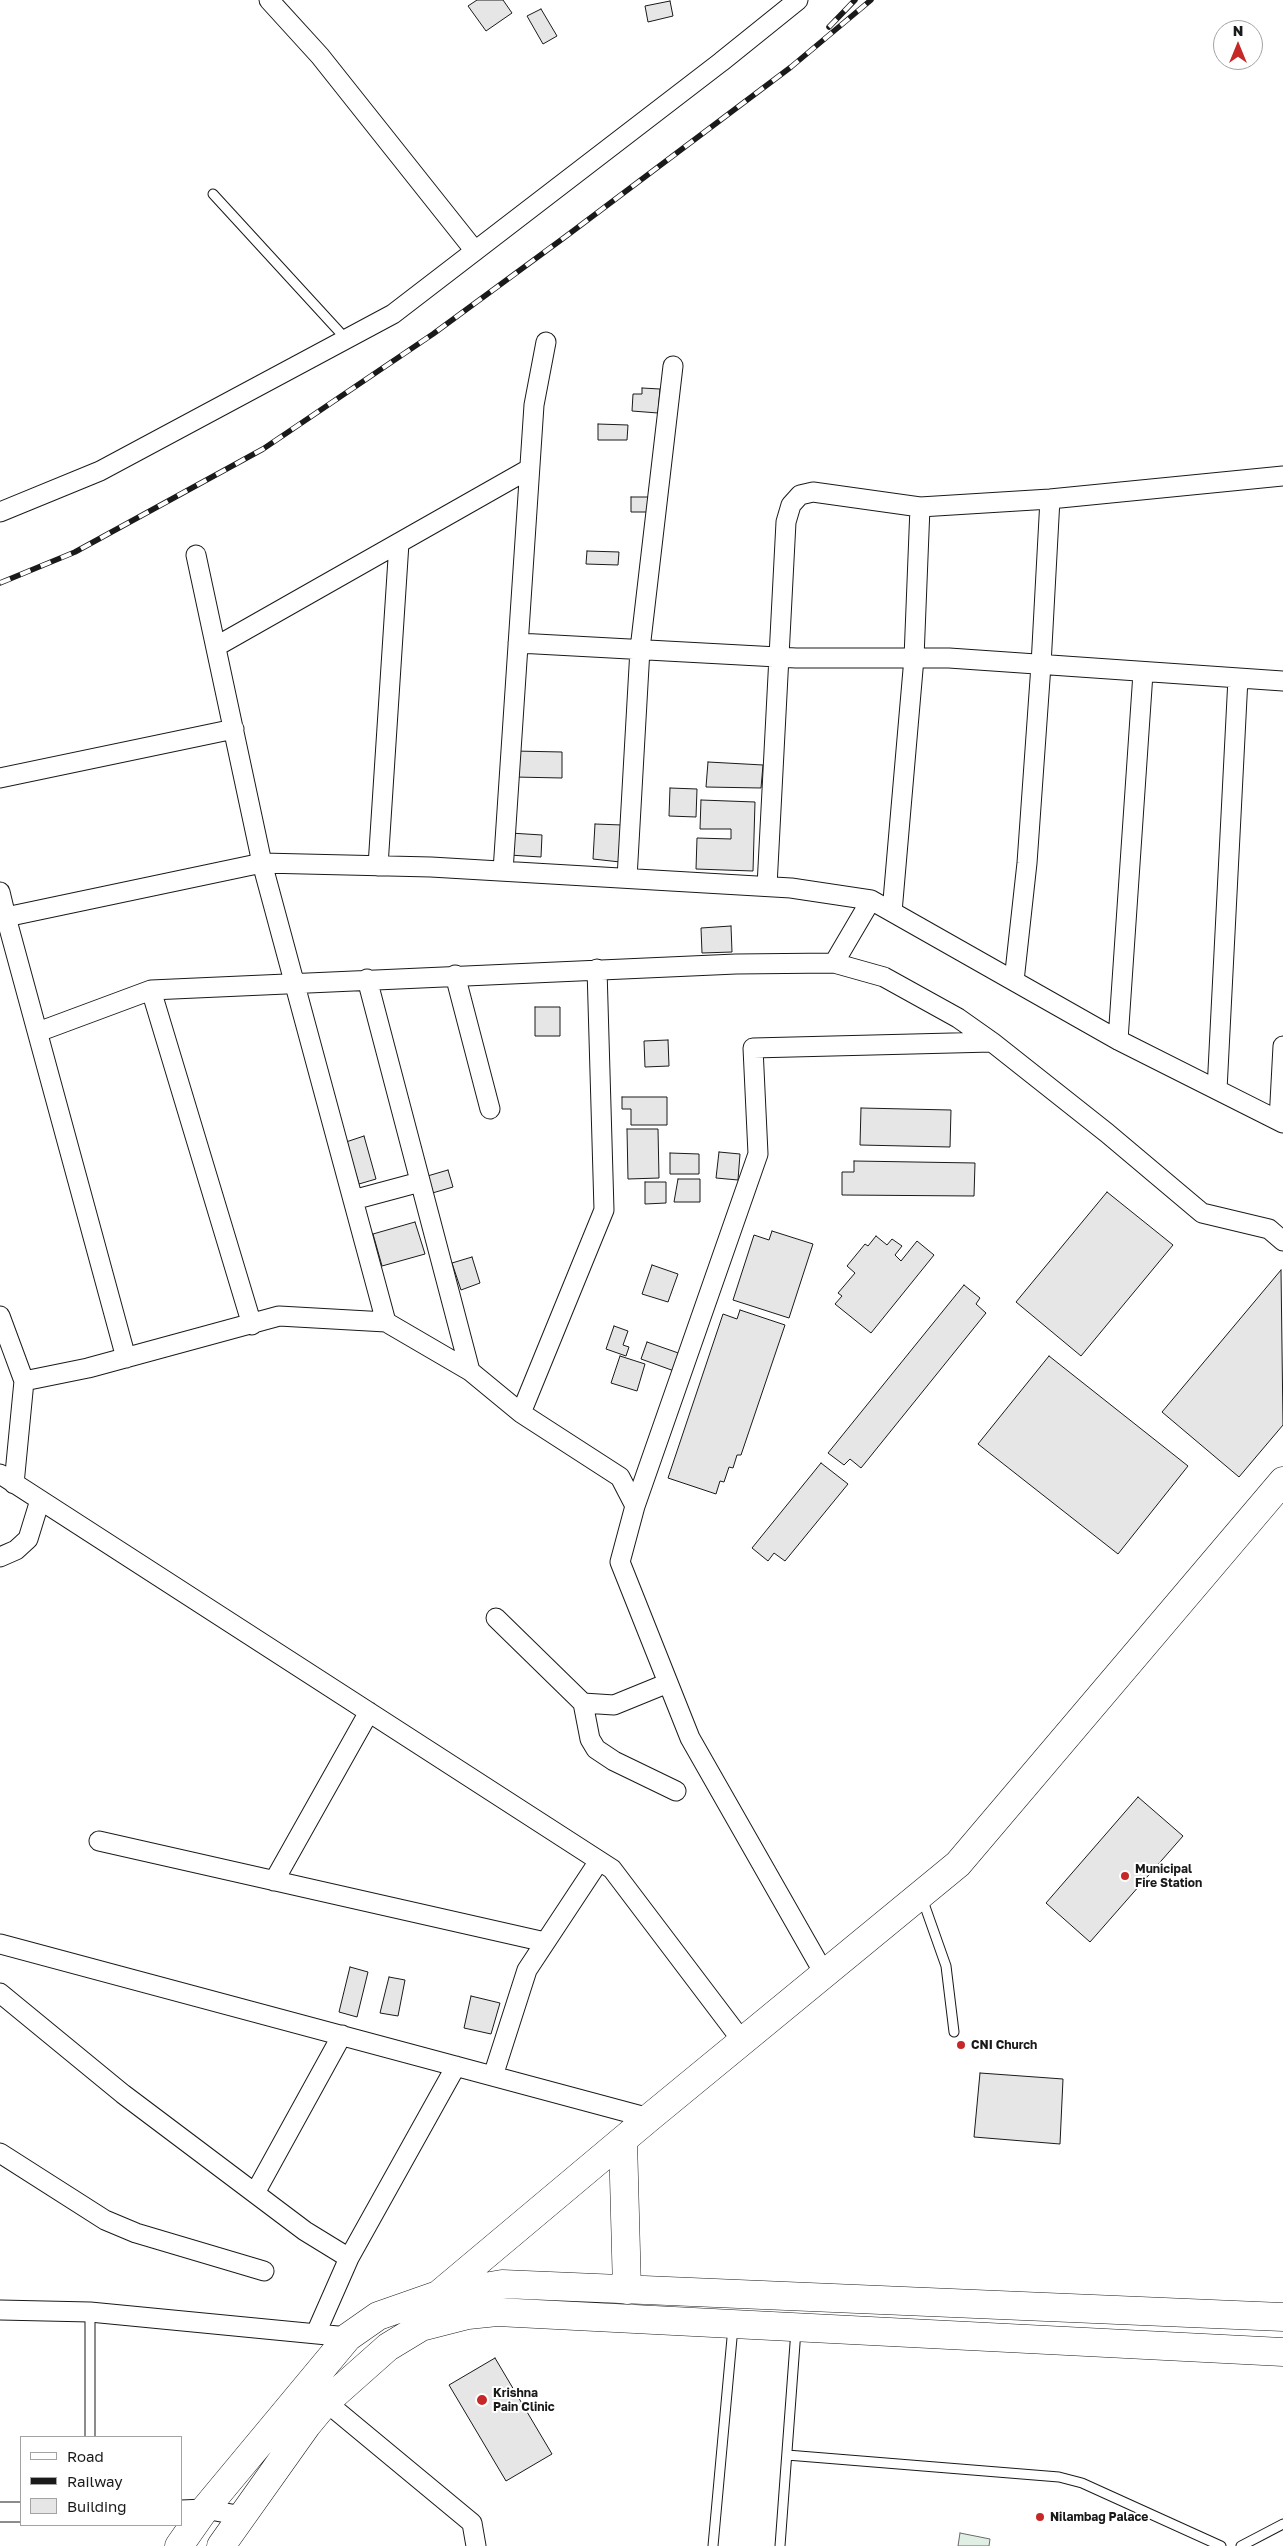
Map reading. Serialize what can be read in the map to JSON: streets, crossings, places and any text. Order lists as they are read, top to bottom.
{
  "places": [
    "Municipal Fire Station",
    "CNI Church",
    "Krishna Pain Clinic",
    "Nilambag Palace"
  ],
  "legend": ["Road", "Railway", "Building"],
  "north": "top"
}
